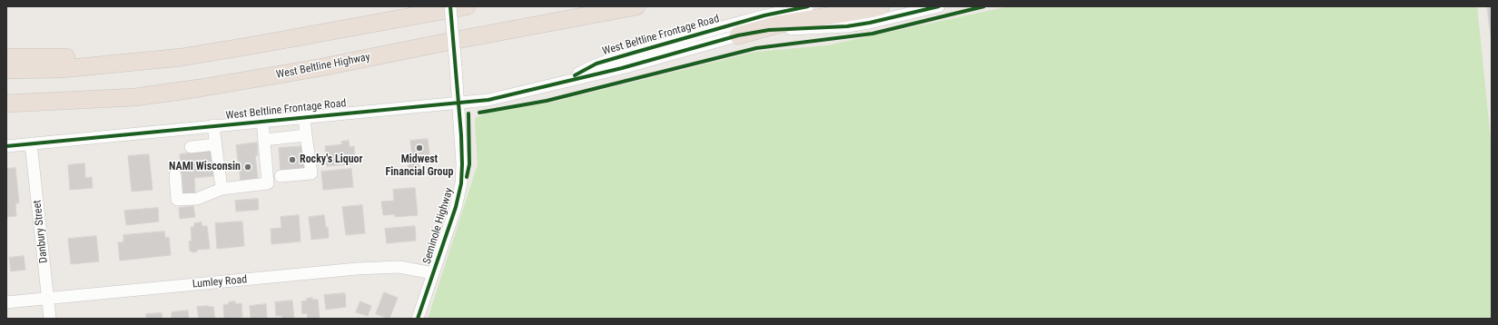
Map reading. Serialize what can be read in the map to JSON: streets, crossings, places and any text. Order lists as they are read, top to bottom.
{
  "streets": {
    "highway": ["West Beltline Highway"],
    "street": [
      "West Beltline Frontage Road",
      "Seminole Highway",
      "Danbury Street",
      "Lumley Road"
    ]
  },
  "crossings": [
    ["West Beltline Frontage Road", "Seminole Highway"],
    ["West Beltline Frontage Road", "Danbury Street"],
    ["Seminole Highway", "Lumley Road"],
    ["Danbury Street", "Lumley Road"]
  ],
  "places": ["Midwest Financial Group", "Rocky's Liquor", "NAMI Wisconsin"]
}
